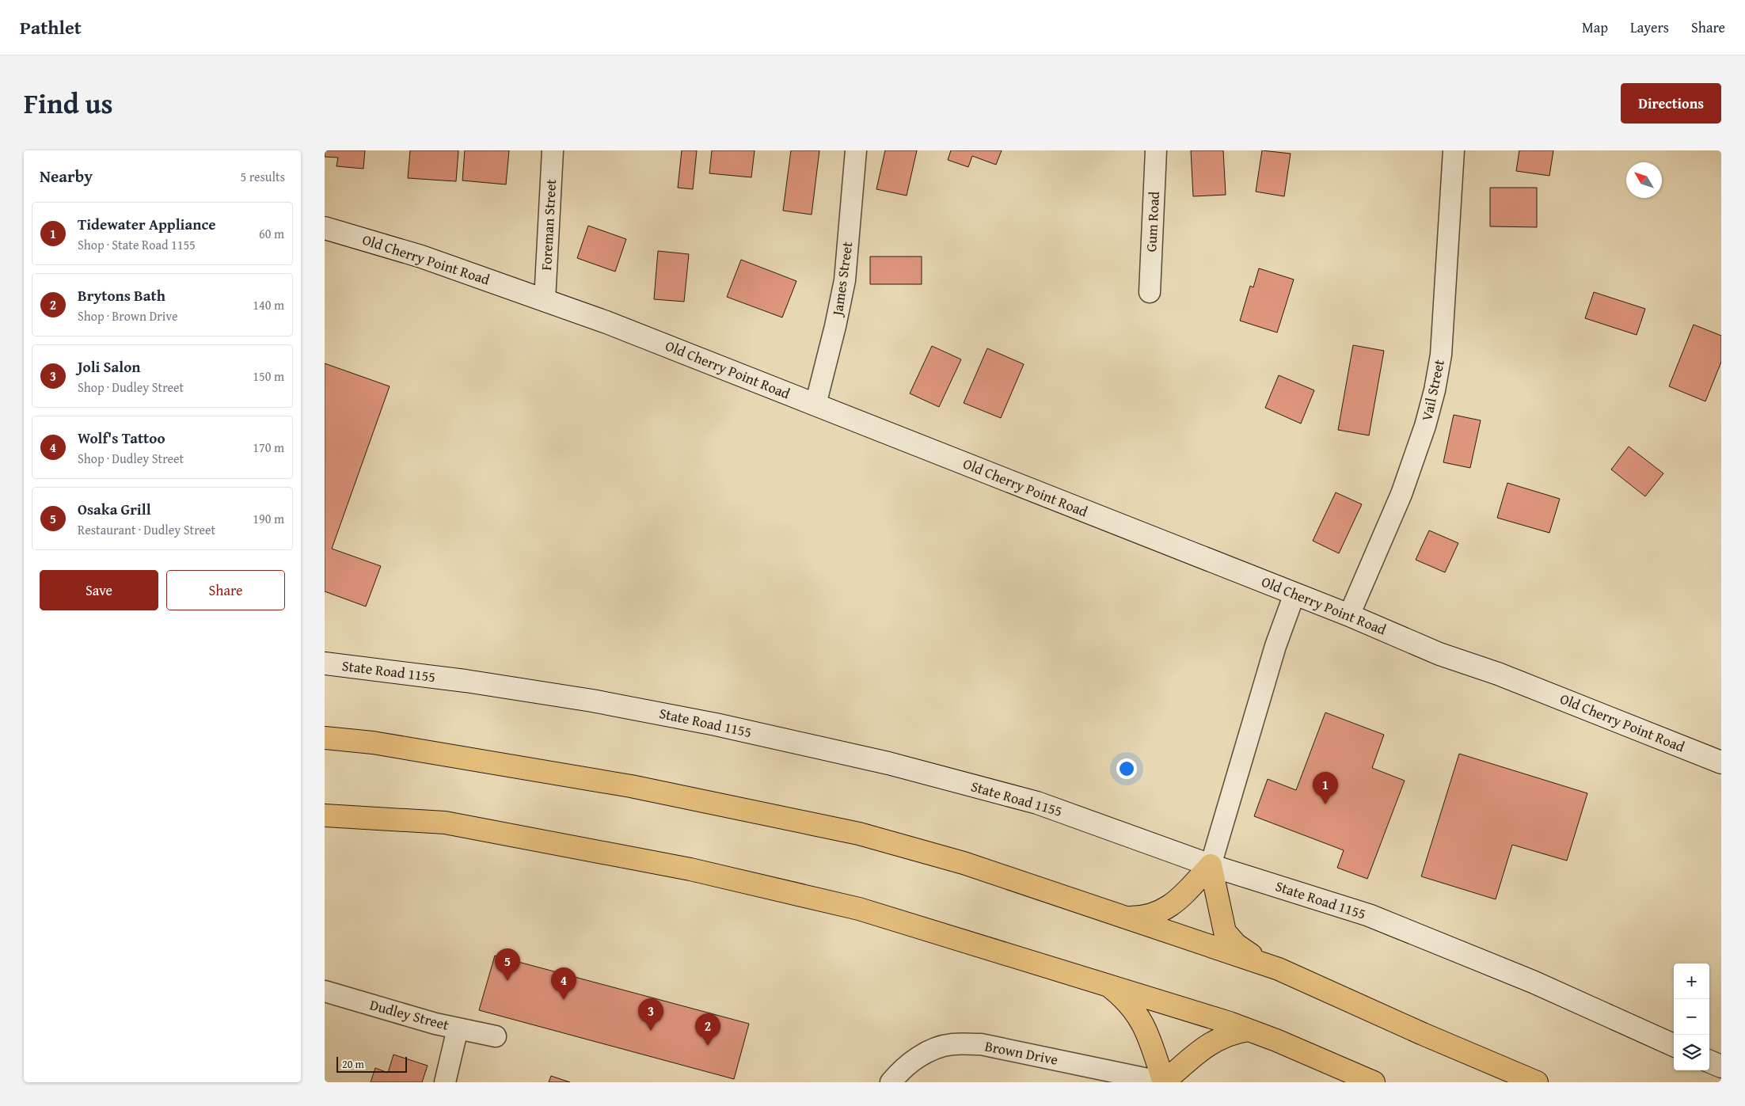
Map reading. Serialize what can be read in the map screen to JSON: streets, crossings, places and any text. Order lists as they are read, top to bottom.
{
  "streets": {
    "street": [
      "Gum Road",
      "Foreman Street",
      "Old Cherry Point Road",
      "James Street",
      "Vail Street",
      "State Road 1155",
      "Dudley Street",
      "Brown Drive"
    ]
  },
  "crossings": [
    ["Foreman Street", "Old Cherry Point Road"],
    ["Old Cherry Point Road", "James Street"],
    ["Old Cherry Point Road", "Vail Street"]
  ],
  "scale_bar": "20 m",
  "north": "top left",
  "page": {
    "header": "Pathlet",
    "nav": ["Map", "Layers", "Share"],
    "title": "Find us",
    "buttons": [
      "Directions",
      ["Save", "Share"]
    ],
    "heading": ["Nearby", "5 results"],
    "list": [
      {
        "mark": "1",
        "name": "Tidewater Appliance",
        "note": "Shop · State Road 1155",
        "value": "60 m"
      },
      {
        "mark": "2",
        "name": "Brytons Bath",
        "note": "Shop · Brown Drive",
        "value": "140 m"
      },
      {
        "mark": "3",
        "name": "Joli Salon",
        "note": "Shop · Dudley Street",
        "value": "150 m"
      },
      {
        "mark": "4",
        "name": "Wolf's Tattoo",
        "note": "Shop · Dudley Street",
        "value": "170 m"
      },
      {
        "mark": "5",
        "name": "Osaka Grill",
        "note": "Restaurant · Dudley Street",
        "value": "190 m"
      }
    ],
    "pins": [
      "1",
      "5",
      "4",
      "3",
      "2"
    ],
    "map_buttons": ["+", "−"],
    "scale": "20 m"
  }
}
